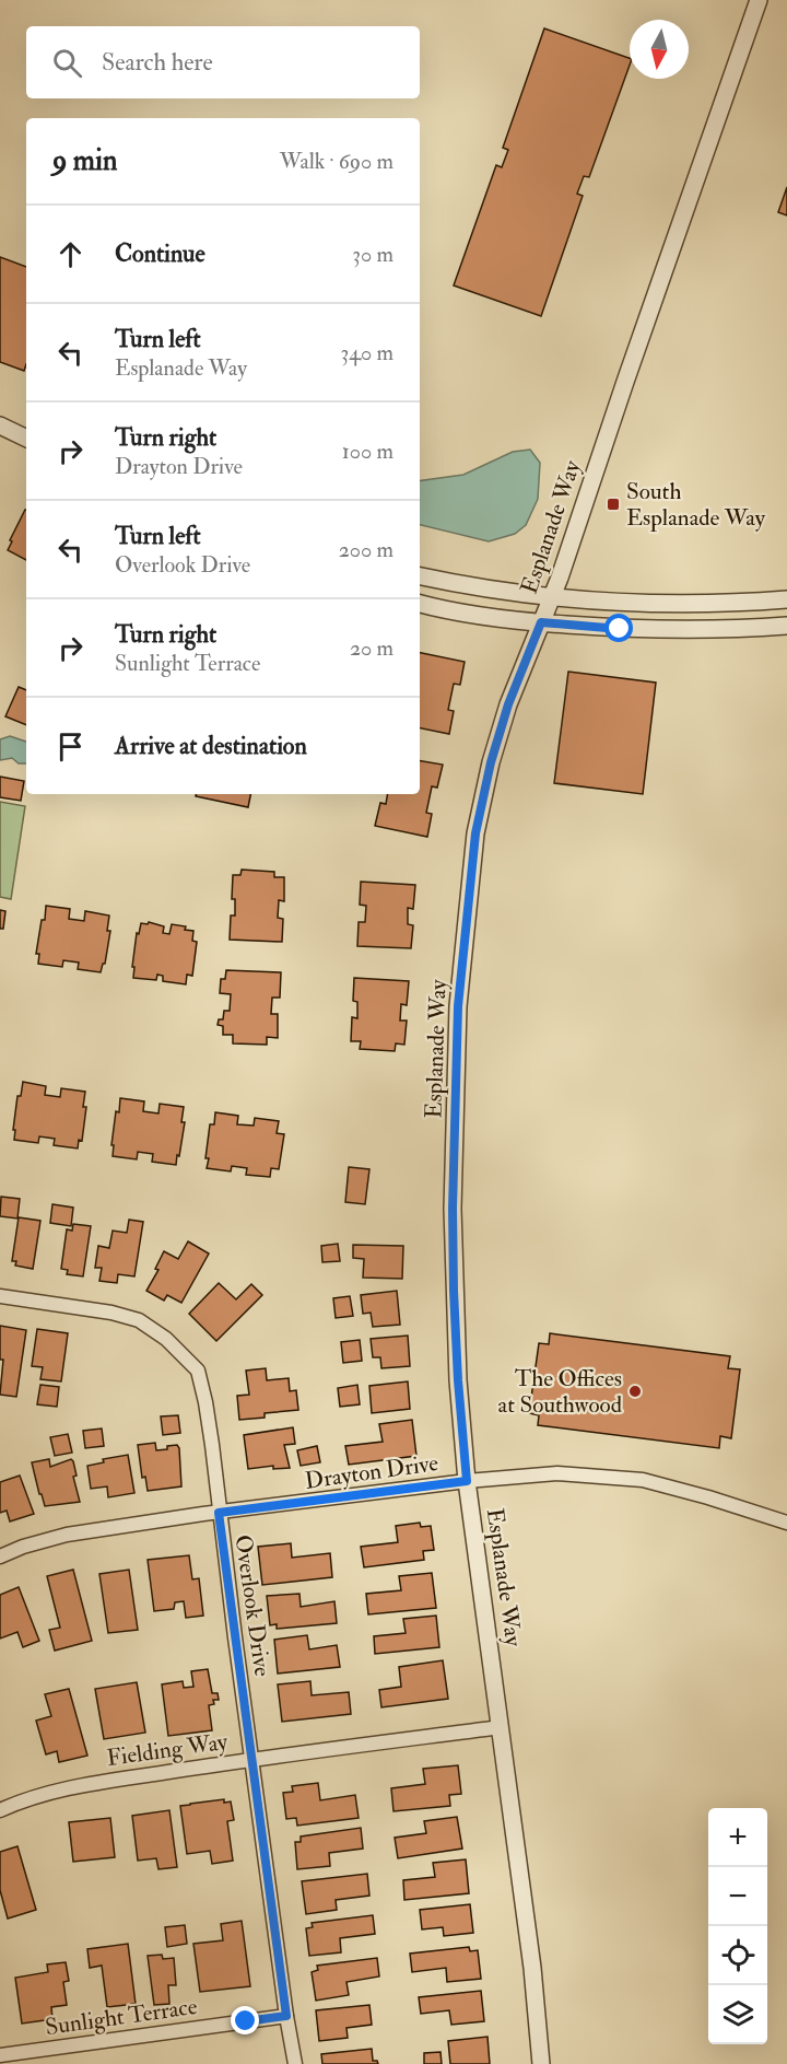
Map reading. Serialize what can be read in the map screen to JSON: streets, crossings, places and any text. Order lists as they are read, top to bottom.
{
  "streets": {
    "street": [
      "Esplanade Way",
      "Drayton Drive",
      "Overlook Drive",
      "Fielding Way",
      "Sunlight Terrace"
    ]
  },
  "crossings": [
    ["Esplanade Way", "Drayton Drive"],
    ["Esplanade Way", "Fielding Way"],
    ["Drayton Drive", "Overlook Drive"],
    ["Overlook Drive", "Fielding Way"],
    ["Overlook Drive", "Sunlight Terrace"]
  ],
  "places": {
    "transit": ["South Esplanade Way"],
    "other": ["The Offices at Southwood"]
  },
  "north": "bottom",
  "page": {
    "search": "Search here",
    "heading": ["9 min", "Walk · 690 m"],
    "list": [
      ["Continue", "30 m"],
      ["Turn left", "Esplanade Way", "340 m"],
      ["Turn right", "Drayton Drive", "100 m"],
      ["Turn left", "Overlook Drive", "200 m"],
      ["Turn right", "Sunlight Terrace", "20 m"],
      "Arrive at destination"
    ],
    "map_buttons": ["+", "−"]
  }
}
